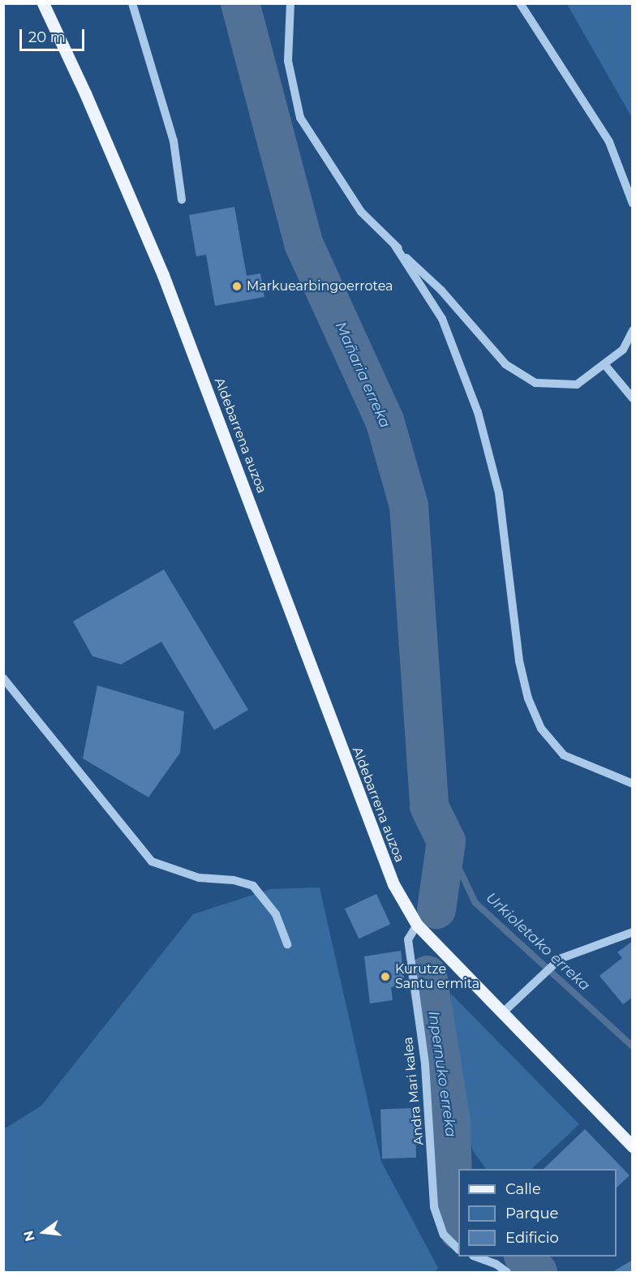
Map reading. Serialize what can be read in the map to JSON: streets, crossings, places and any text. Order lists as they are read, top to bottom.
{
  "streets": {
    "main road": ["Aldebarrena auzoa"],
    "street": ["Andra Mari kalea"]
  },
  "crossings": [
    ["Aldebarrena auzoa", "Andra Mari kalea"]
  ],
  "water": ["Mañaria erreka", "Urkioletako erreka", "Inpernuko erreka"],
  "places": ["Markuearbingoerrotea", "Kurutze Santu ermita"],
  "legend": ["Calle", "Parque", "Edificio"],
  "scale_bar": "20 m",
  "north": "left"
}
